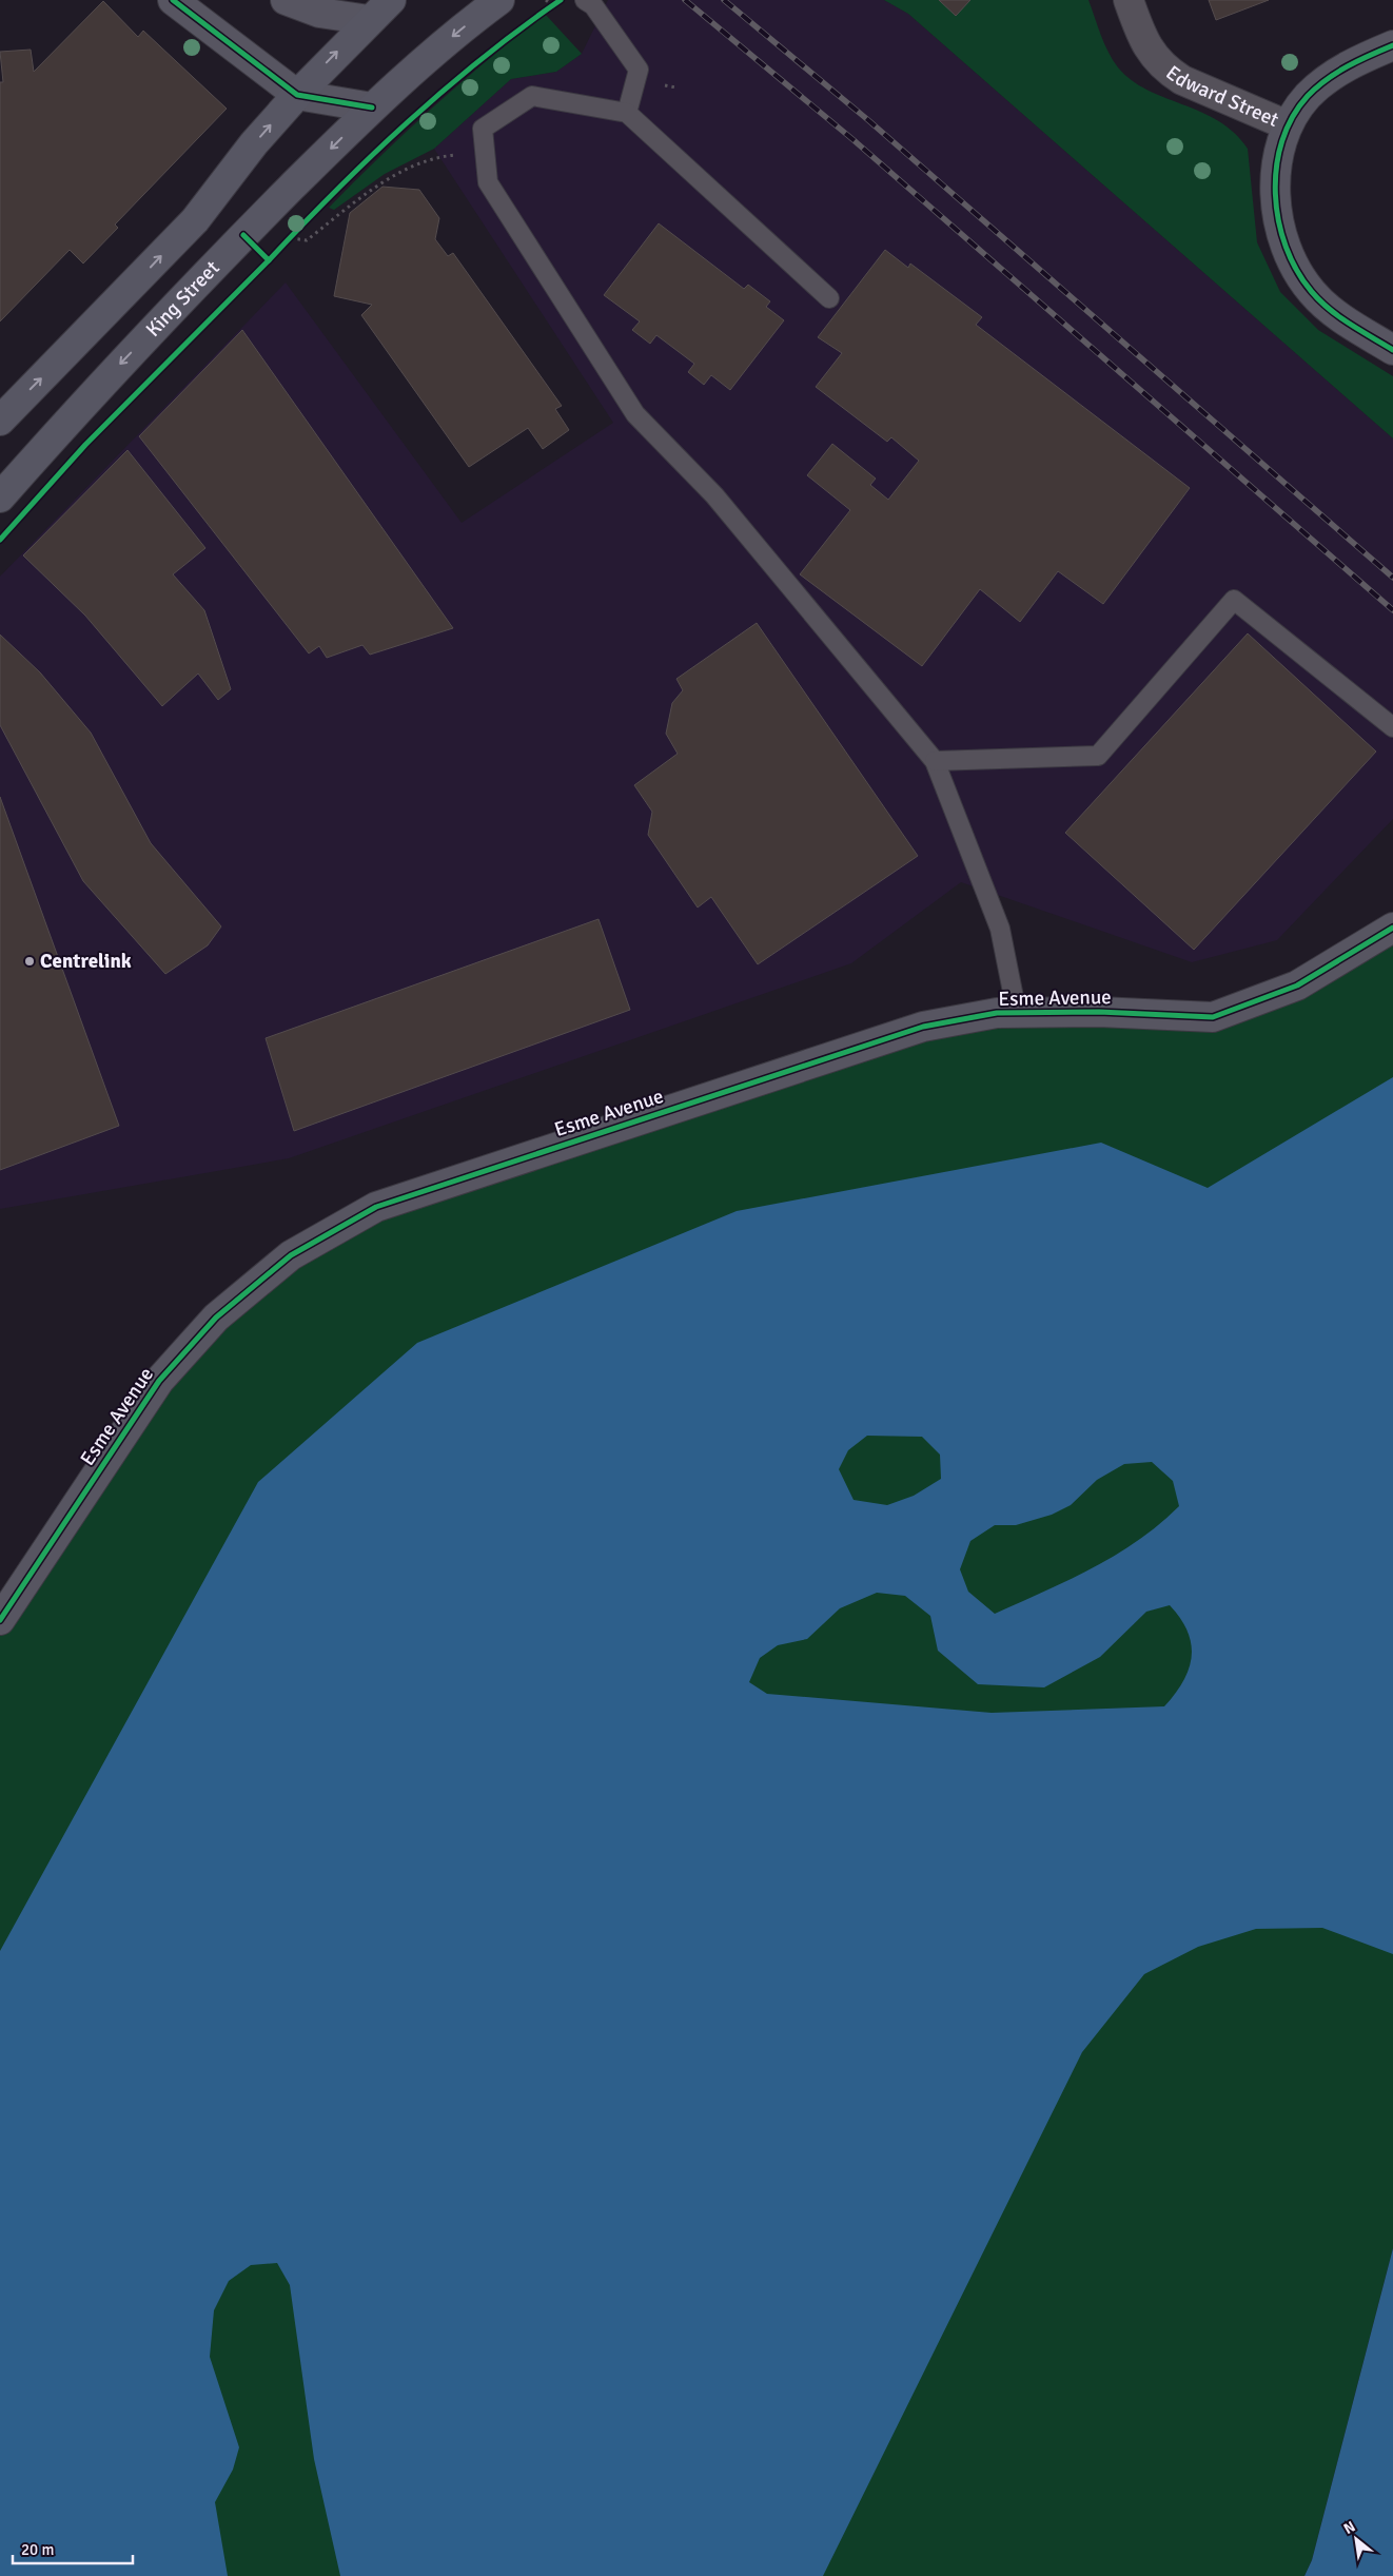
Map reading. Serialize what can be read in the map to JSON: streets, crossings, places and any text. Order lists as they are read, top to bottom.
{
  "streets": {
    "main road": ["King Street"],
    "street": ["Edward Street", "Esme Avenue"]
  },
  "places": ["Centrelink"],
  "scale_bar": "20 m",
  "north": "top left"
}
